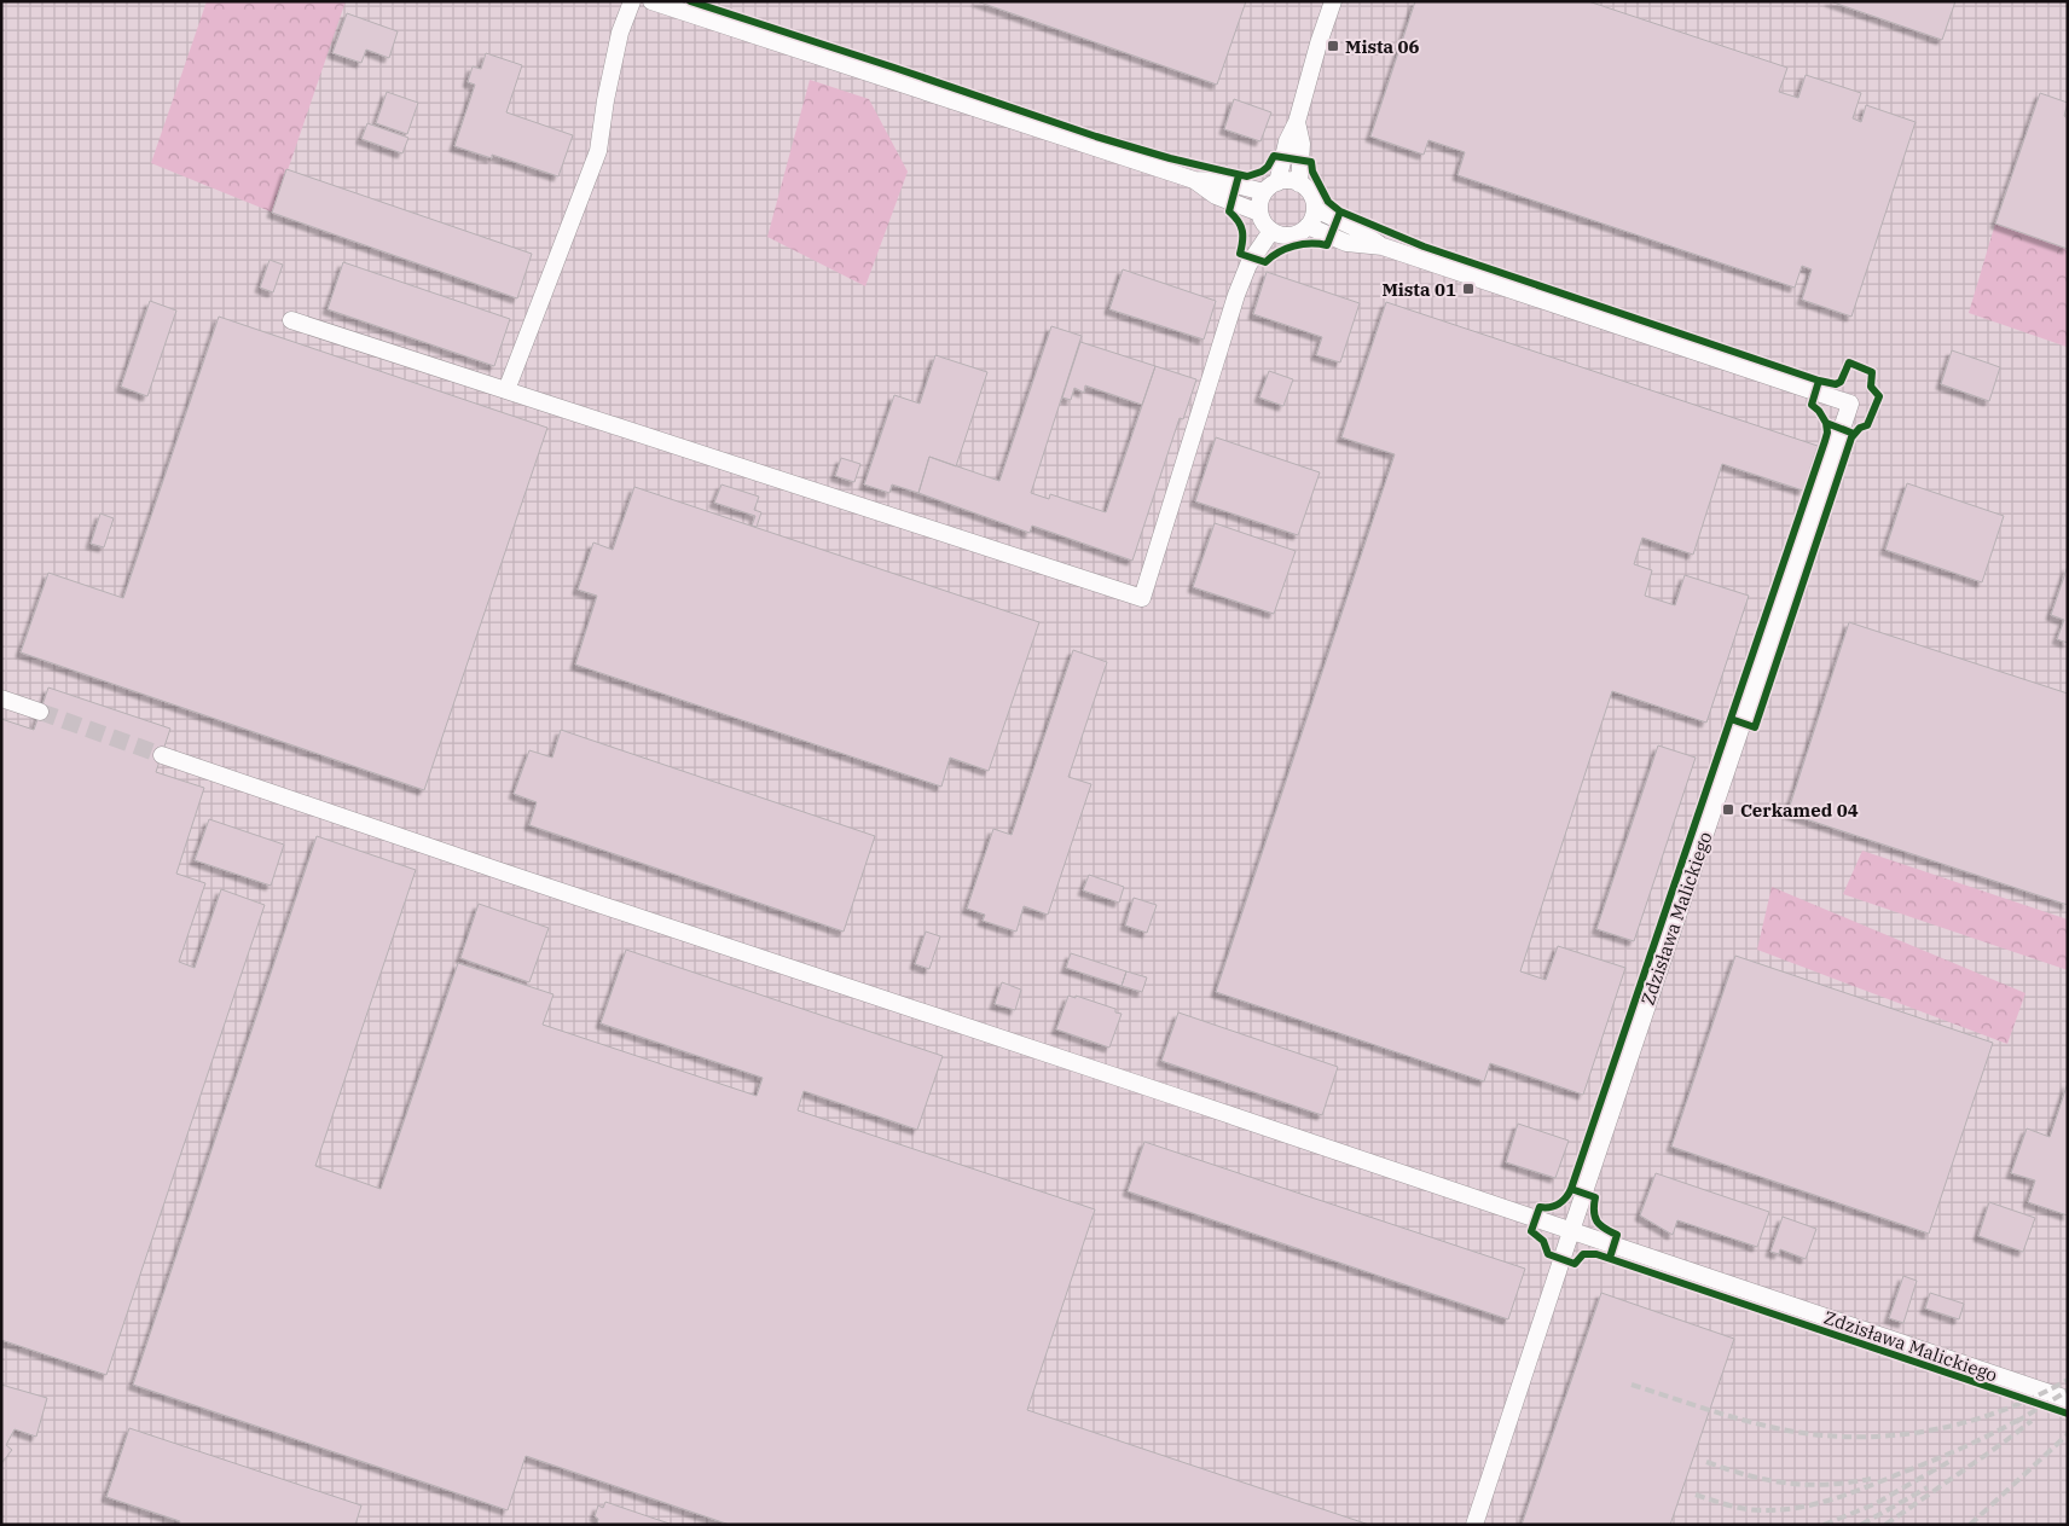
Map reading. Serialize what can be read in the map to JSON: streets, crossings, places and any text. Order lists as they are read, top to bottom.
{
  "streets": {
    "street": ["Zdzisława Malickiego"]
  },
  "places": {
    "transit": ["Mista 06", "Mista 01", "Cerkamed 04"]
  }
}
